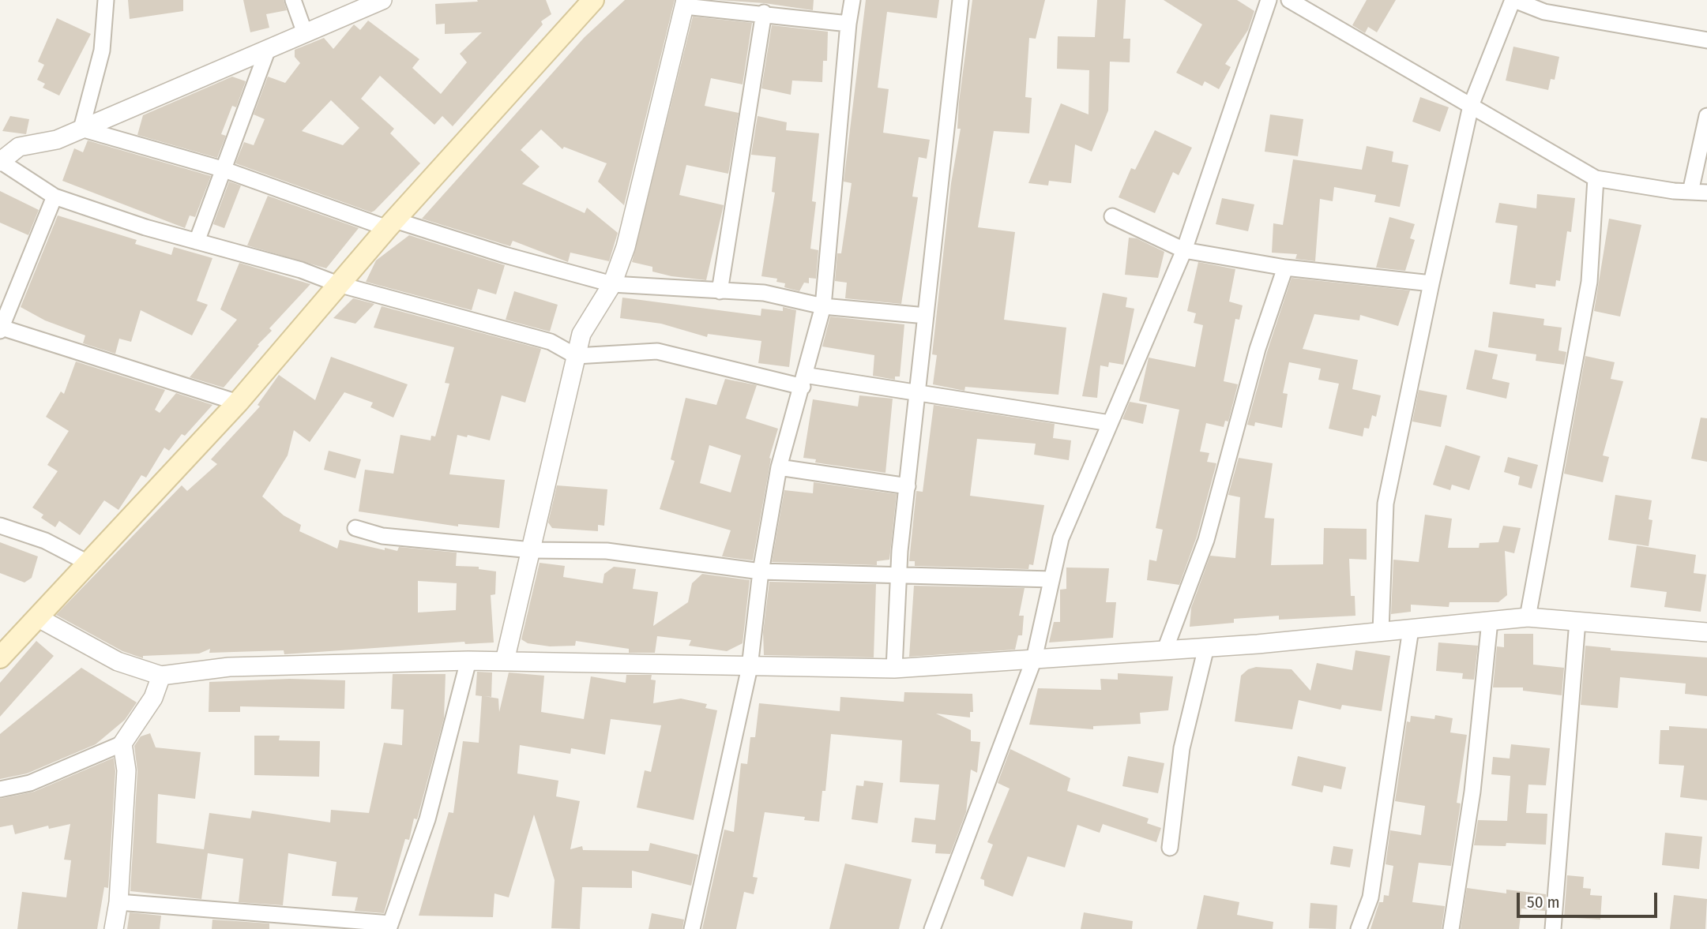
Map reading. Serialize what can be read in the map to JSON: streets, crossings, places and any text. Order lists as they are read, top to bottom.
{
  "scale_bar": "50 m"
}
